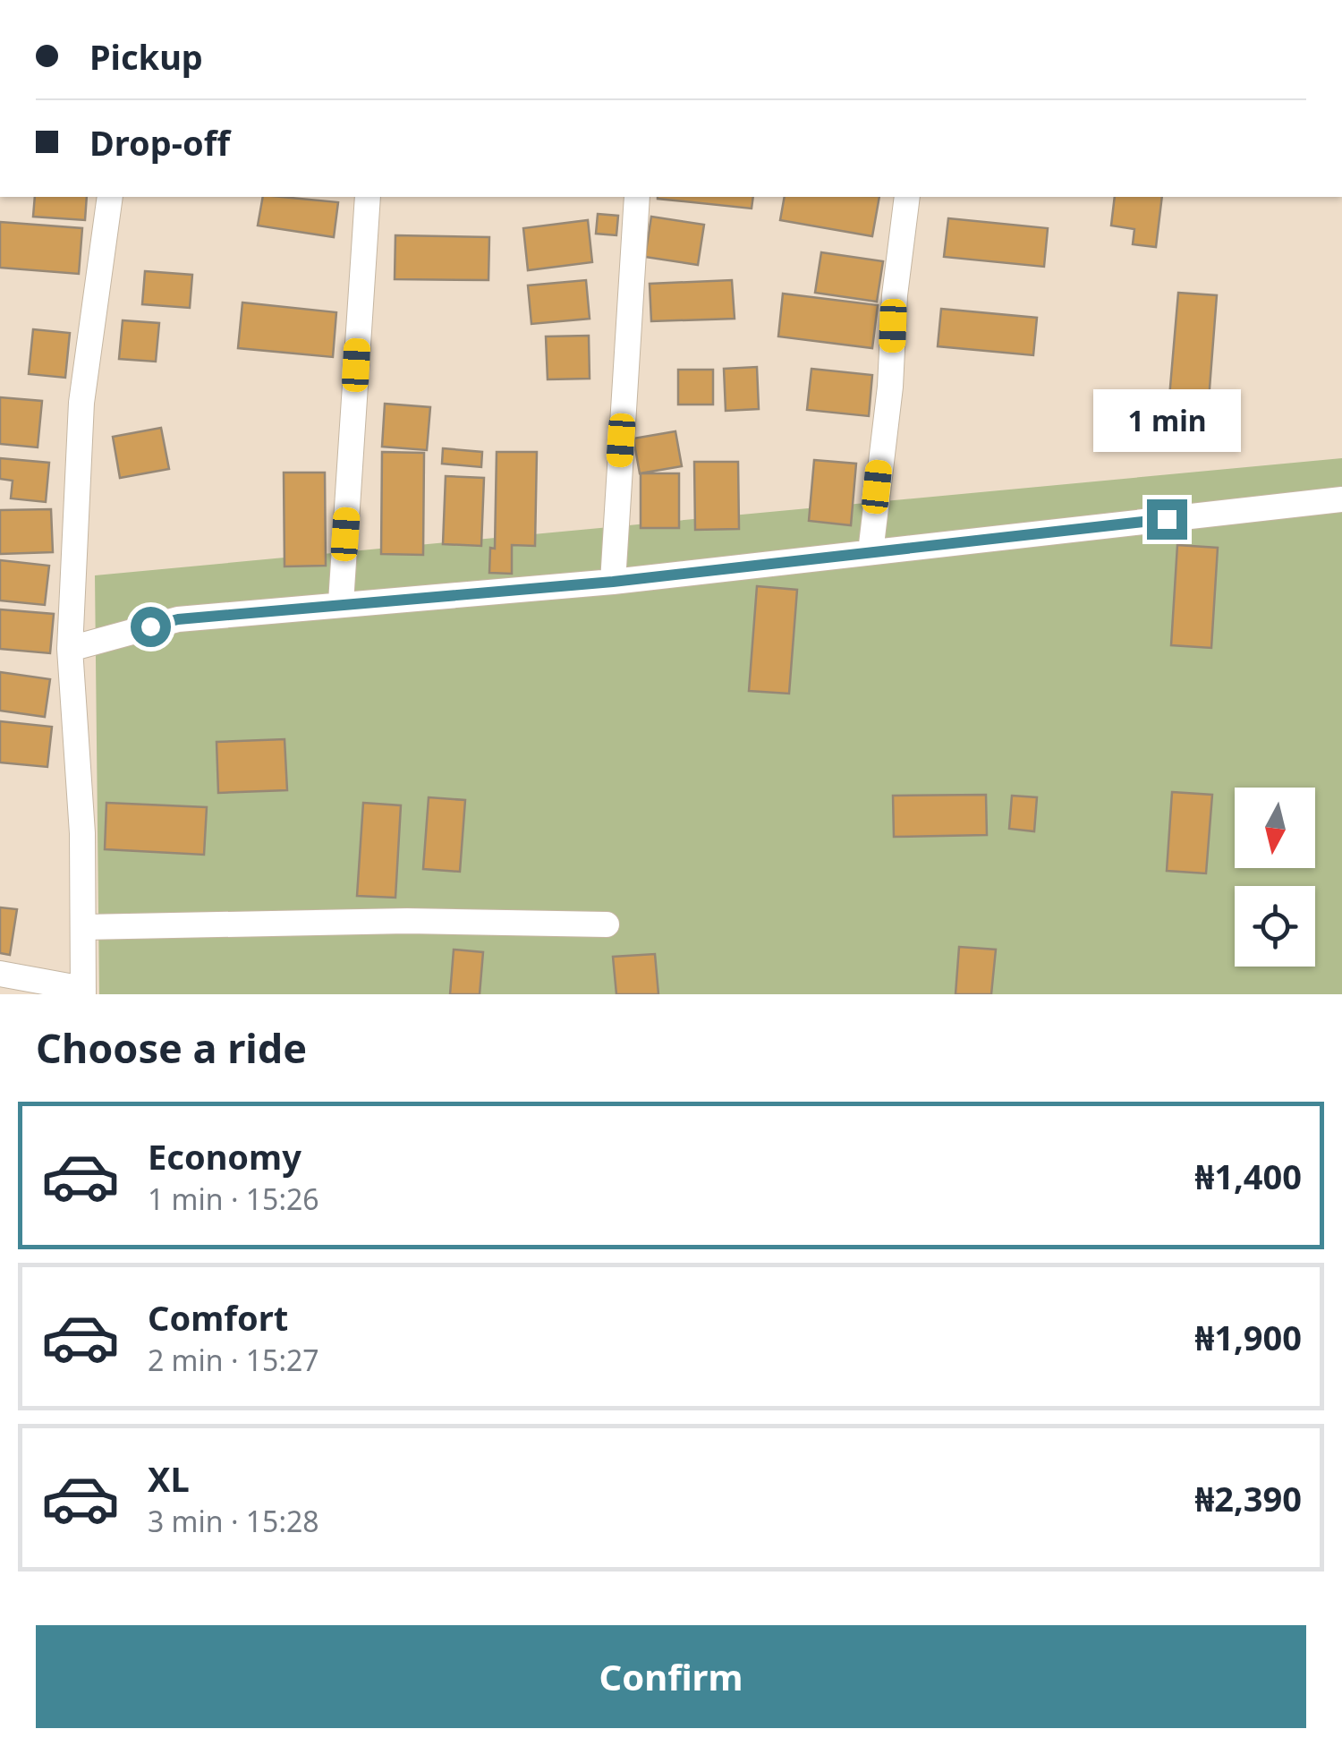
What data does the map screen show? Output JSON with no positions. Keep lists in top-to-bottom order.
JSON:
{
  "north": "bottom",
  "page": {
    "banner": ["Pickup", "Drop-off"],
    "bubble": "1 min",
    "heading": "Choose a ride",
    "list": [
      {
        "name": "Economy",
        "note": "1 min · 15:26",
        "value": "₦1,400"
      },
      {
        "name": "Comfort",
        "note": "2 min · 15:27",
        "value": "₦1,900"
      },
      {
        "name": "XL",
        "note": "3 min · 15:28",
        "value": "₦2,390"
      }
    ],
    "buttons": "Confirm"
  }
}
